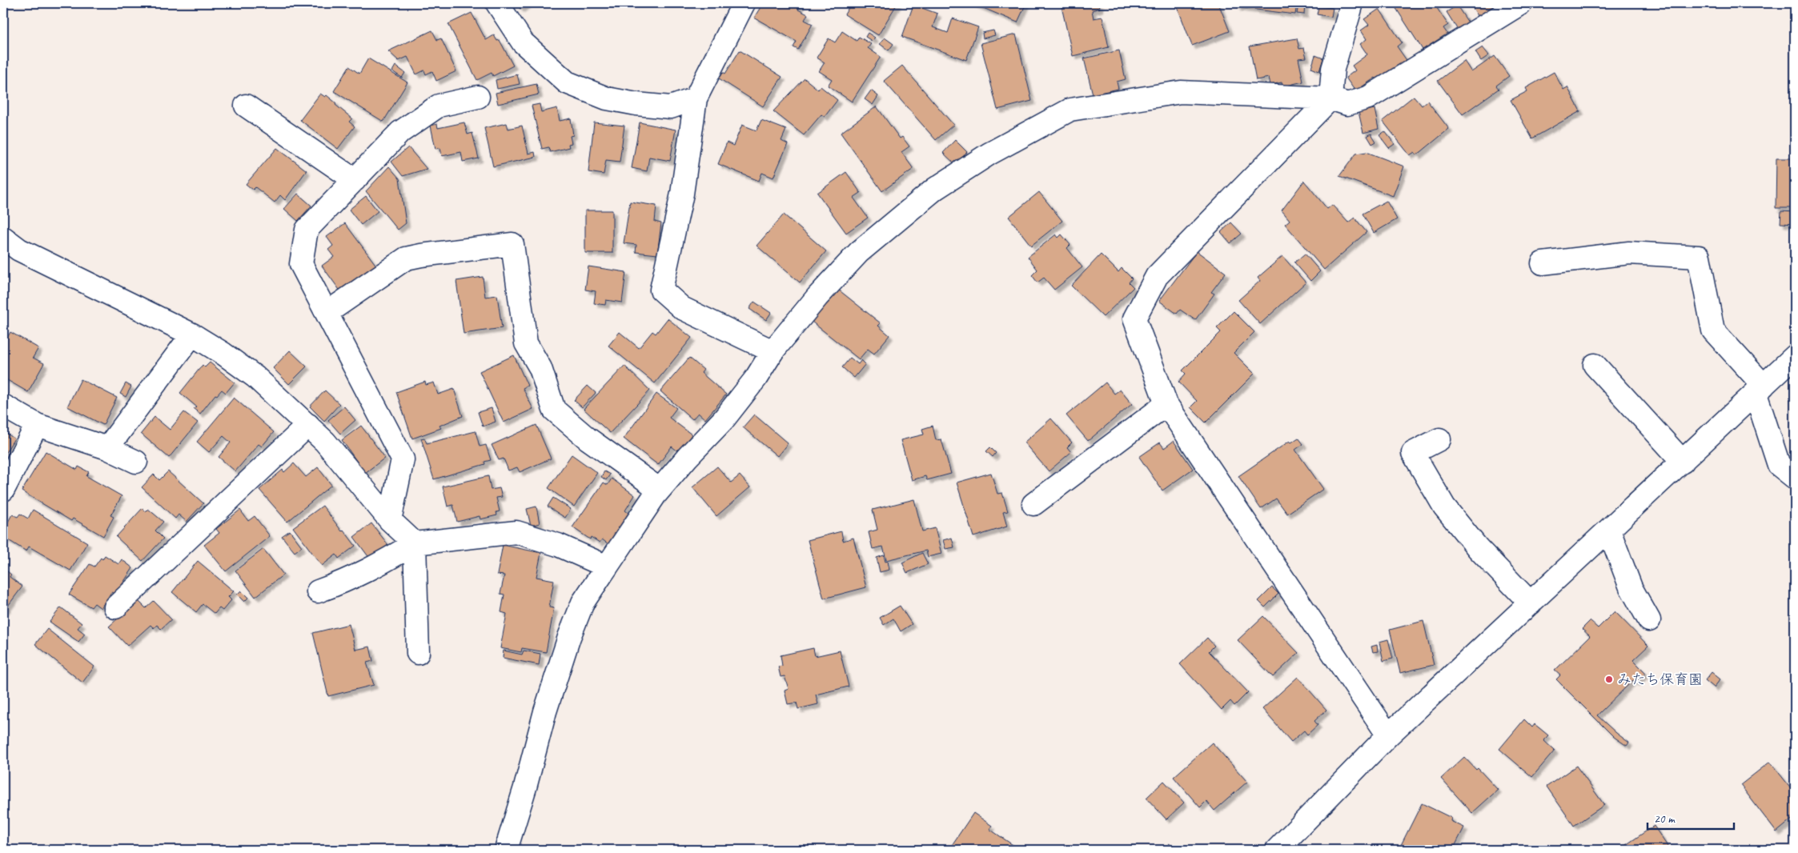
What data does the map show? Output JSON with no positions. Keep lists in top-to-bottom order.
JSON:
{
  "places": ["みたち保育園"],
  "scale_bar": "20 m"
}
